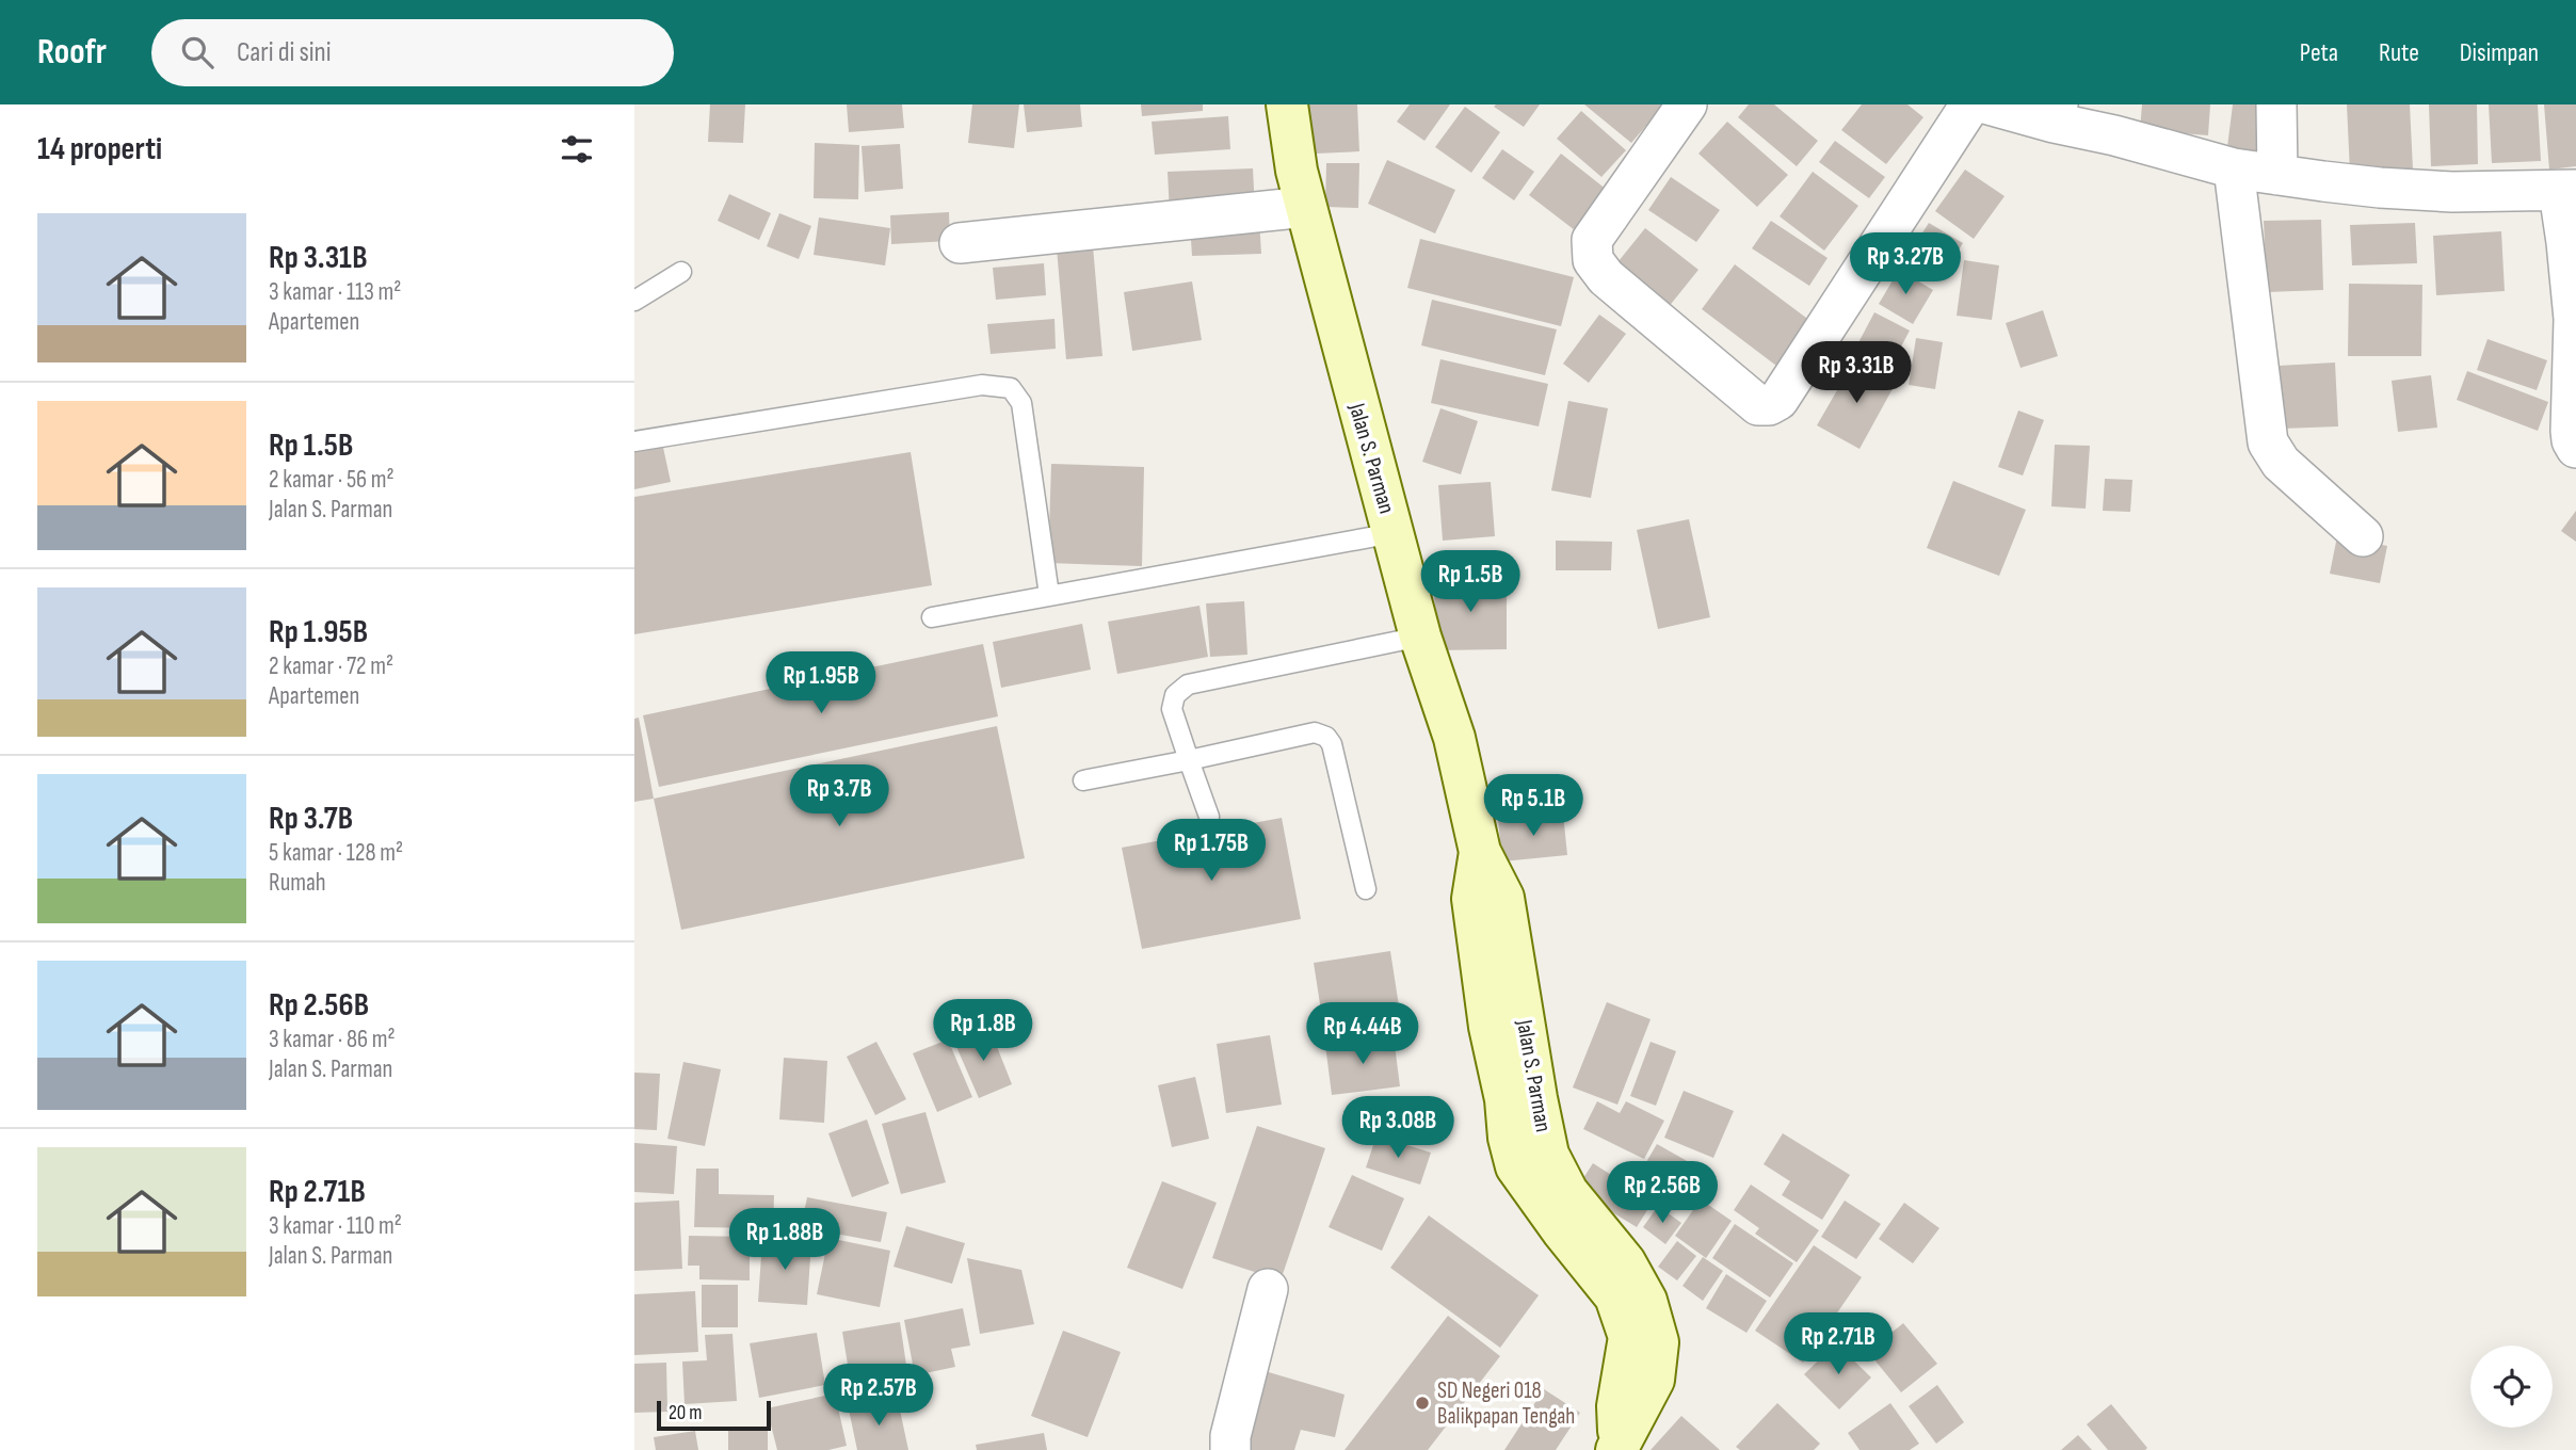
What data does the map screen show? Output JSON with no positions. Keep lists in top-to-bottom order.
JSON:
{
  "streets": {
    "main road": ["Jalan S. Parman"]
  },
  "places": ["SD Negeri 018 Balikpapan Tengah"],
  "scale_bar": "20 m",
  "page": {
    "header": "Roofr",
    "search": "Cari di sini",
    "nav": ["Peta", "Rute", "Disimpan"],
    "heading": "14 properti",
    "list": [
      {
        "name": "Rp 3.31B",
        "note": "3 kamar · 113 m² · Apartemen"
      },
      {
        "name": "Rp 1.5B",
        "note": "2 kamar · 56 m² · Jalan S. Parman"
      },
      {
        "name": "Rp 1.95B",
        "note": "2 kamar · 72 m² · Apartemen"
      },
      {
        "name": "Rp 3.7B",
        "note": "5 kamar · 128 m² · Rumah"
      },
      {
        "name": "Rp 2.56B",
        "note": "3 kamar · 86 m² · Jalan S. Parman"
      },
      {
        "name": "Rp 2.71B",
        "note": "3 kamar · 110 m² · Jalan S. Parman"
      }
    ],
    "price": [
      "Rp 3.27B",
      "Rp 3.31B",
      "Rp 1.5B",
      "Rp 1.95B",
      "Rp 3.7B",
      "Rp 5.1B",
      "Rp 1.75B",
      "Rp 1.8B",
      "Rp 4.44B",
      "Rp 3.08B",
      "Rp 2.56B",
      "Rp 1.88B",
      "Rp 2.71B",
      "Rp 2.57B"
    ],
    "scale": "20 m"
  }
}
